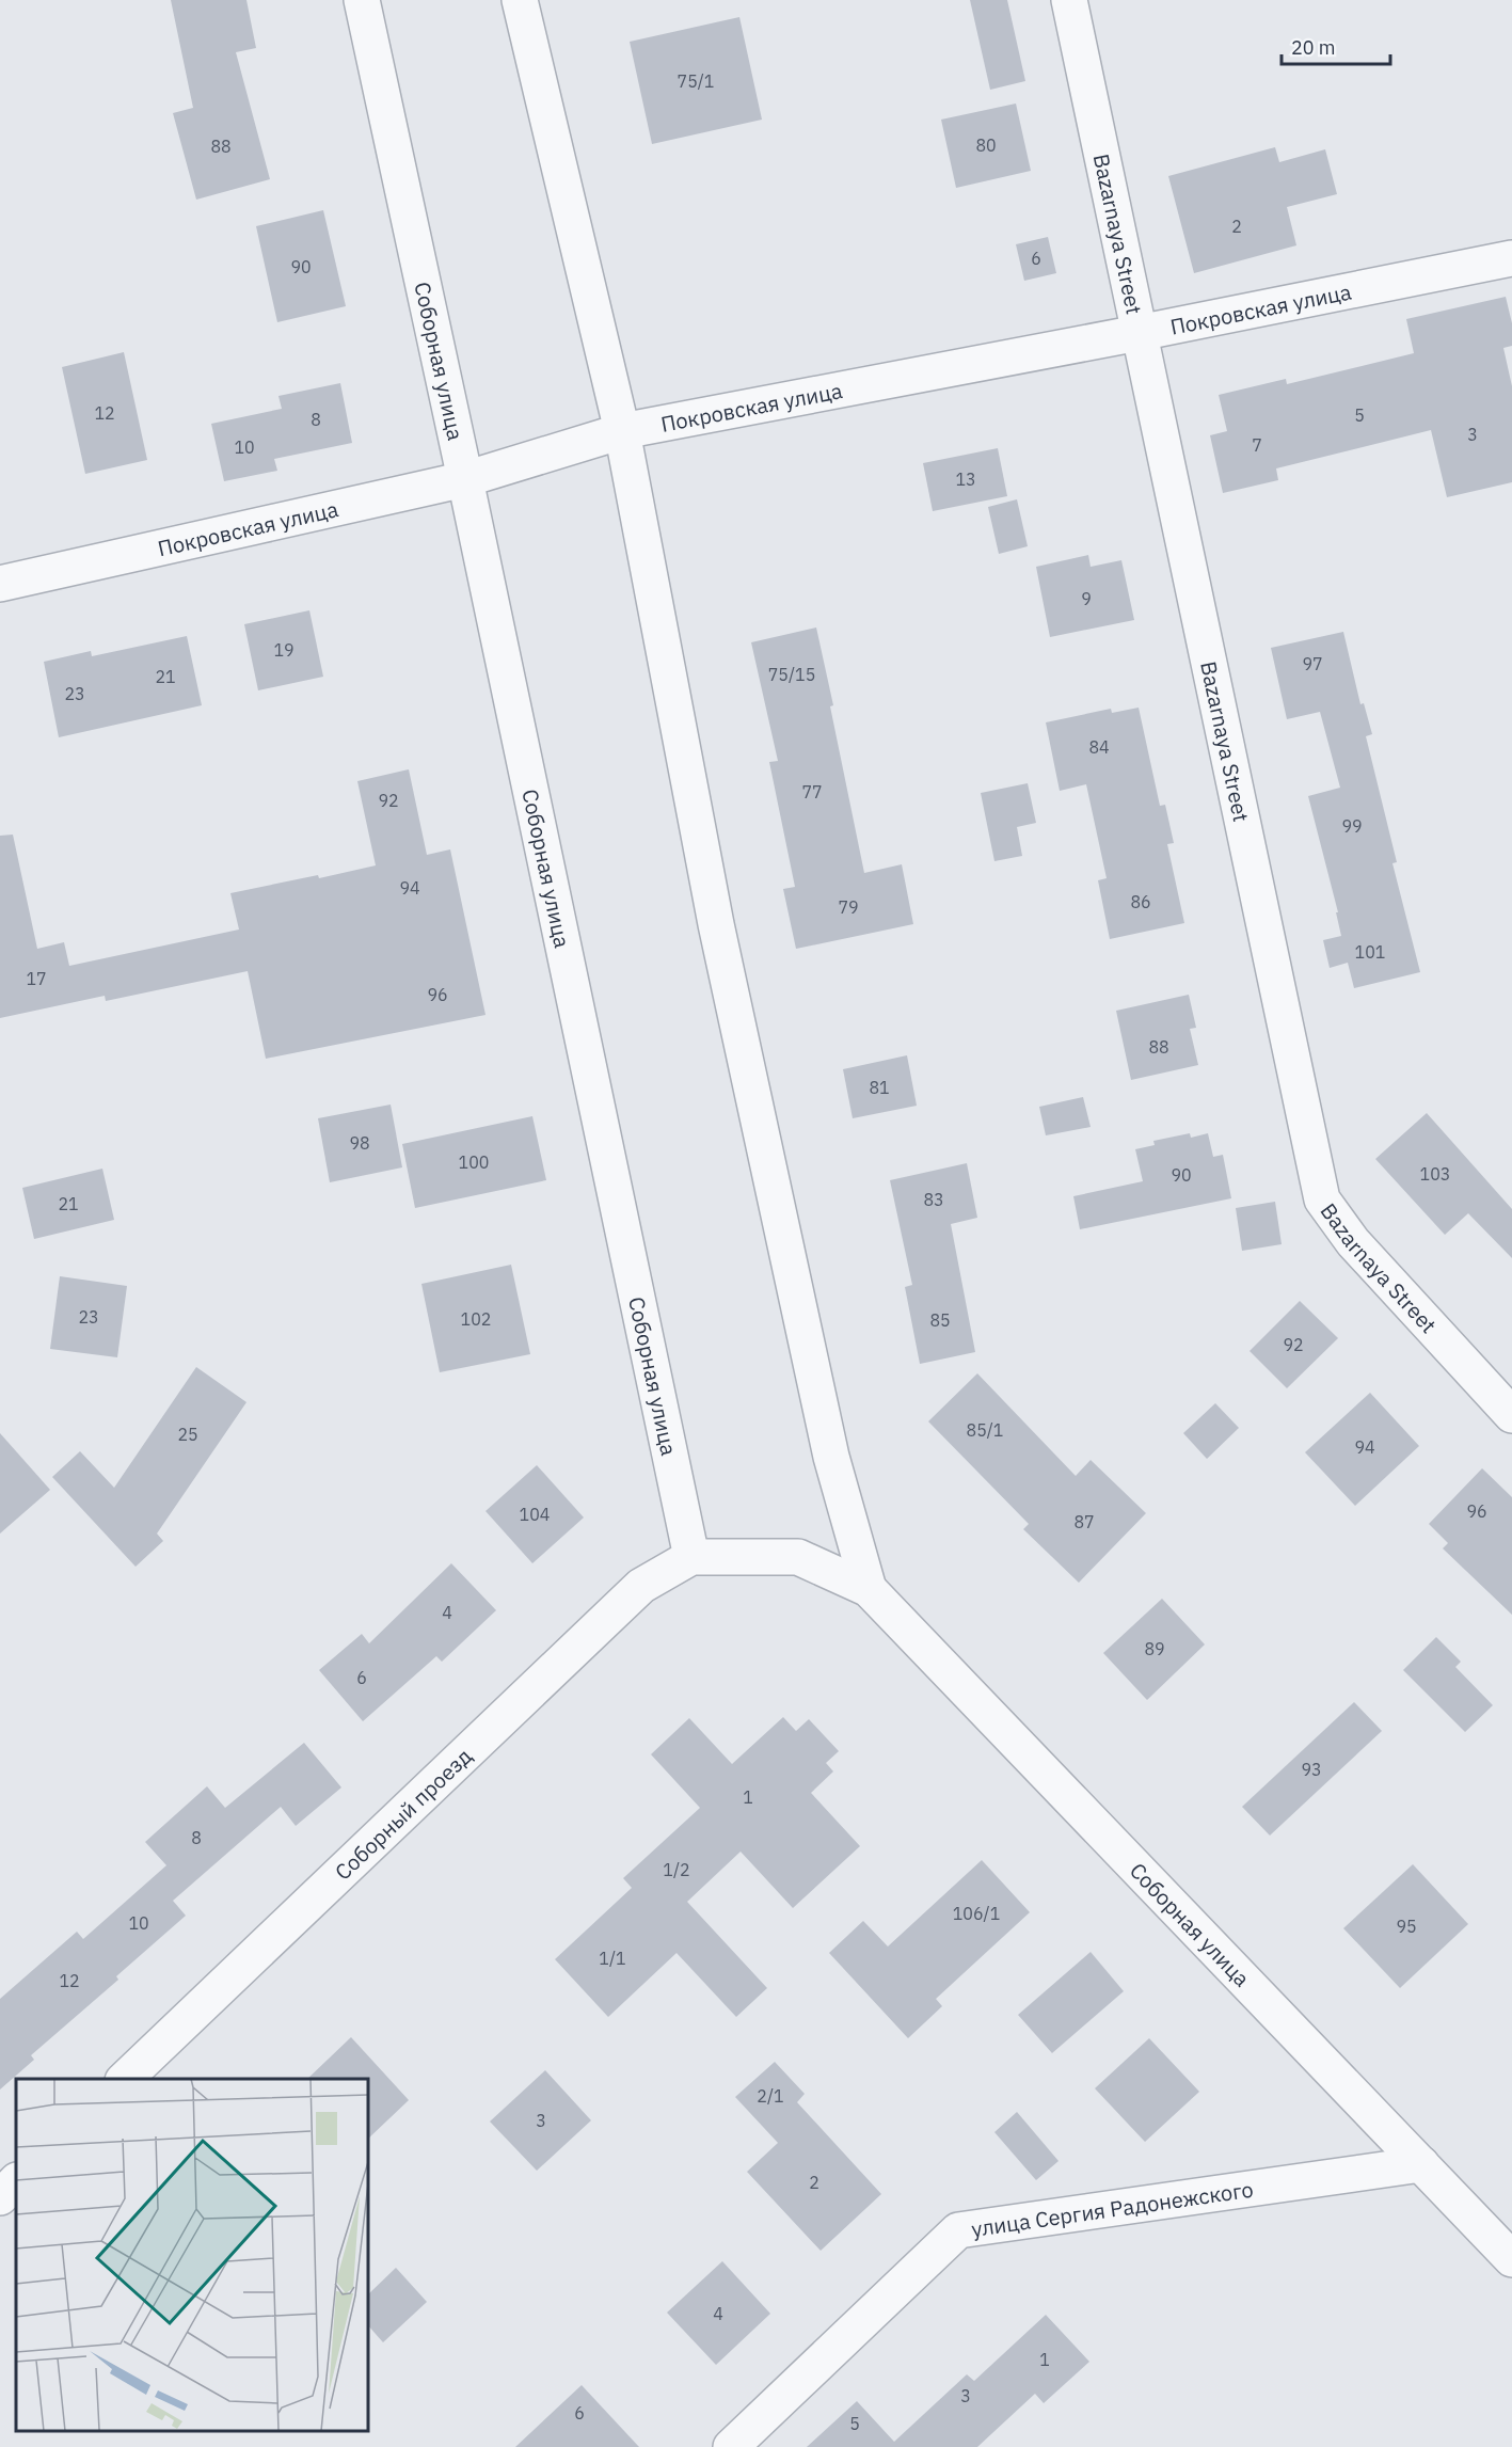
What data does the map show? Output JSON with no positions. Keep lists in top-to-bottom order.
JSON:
{
  "streets": {
    "street": [
      "Bazarnaya Street",
      "Покровская улица",
      "Соборная улица",
      "Соборный проезд",
      "улица Сергия Радонежского"
    ]
  },
  "crossings": [
    ["Bazarnaya Street", "Покровская улица"],
    ["Покровская улица", "Соборная улица"],
    ["Соборная улица", "Соборный проезд"],
    ["Соборная улица", "улица Сергия Радонежского"]
  ],
  "house_numbers": [
    "75/1",
    "80",
    "88",
    "2",
    "6",
    "90",
    "12",
    "5",
    "8",
    "3",
    "7",
    "10",
    "13",
    "9",
    "19",
    "97",
    "75/15",
    "21",
    "23",
    "84",
    "77",
    "92",
    "99",
    "94",
    "86",
    "79",
    "101",
    "17",
    "96",
    "88",
    "81",
    "98",
    "100",
    "103",
    "90",
    "83",
    "21",
    "23",
    "102",
    "85",
    "92",
    "85/1",
    "25",
    "94",
    "96",
    "104",
    "87",
    "4",
    "89",
    "6",
    "93",
    "1",
    "8",
    "1/2",
    "106/1",
    "10",
    "95",
    "1/1",
    "12",
    "2/1",
    "3",
    "2",
    "4",
    "1",
    "3",
    "6",
    "5"
  ],
  "scale_bar": "20 m"
}
